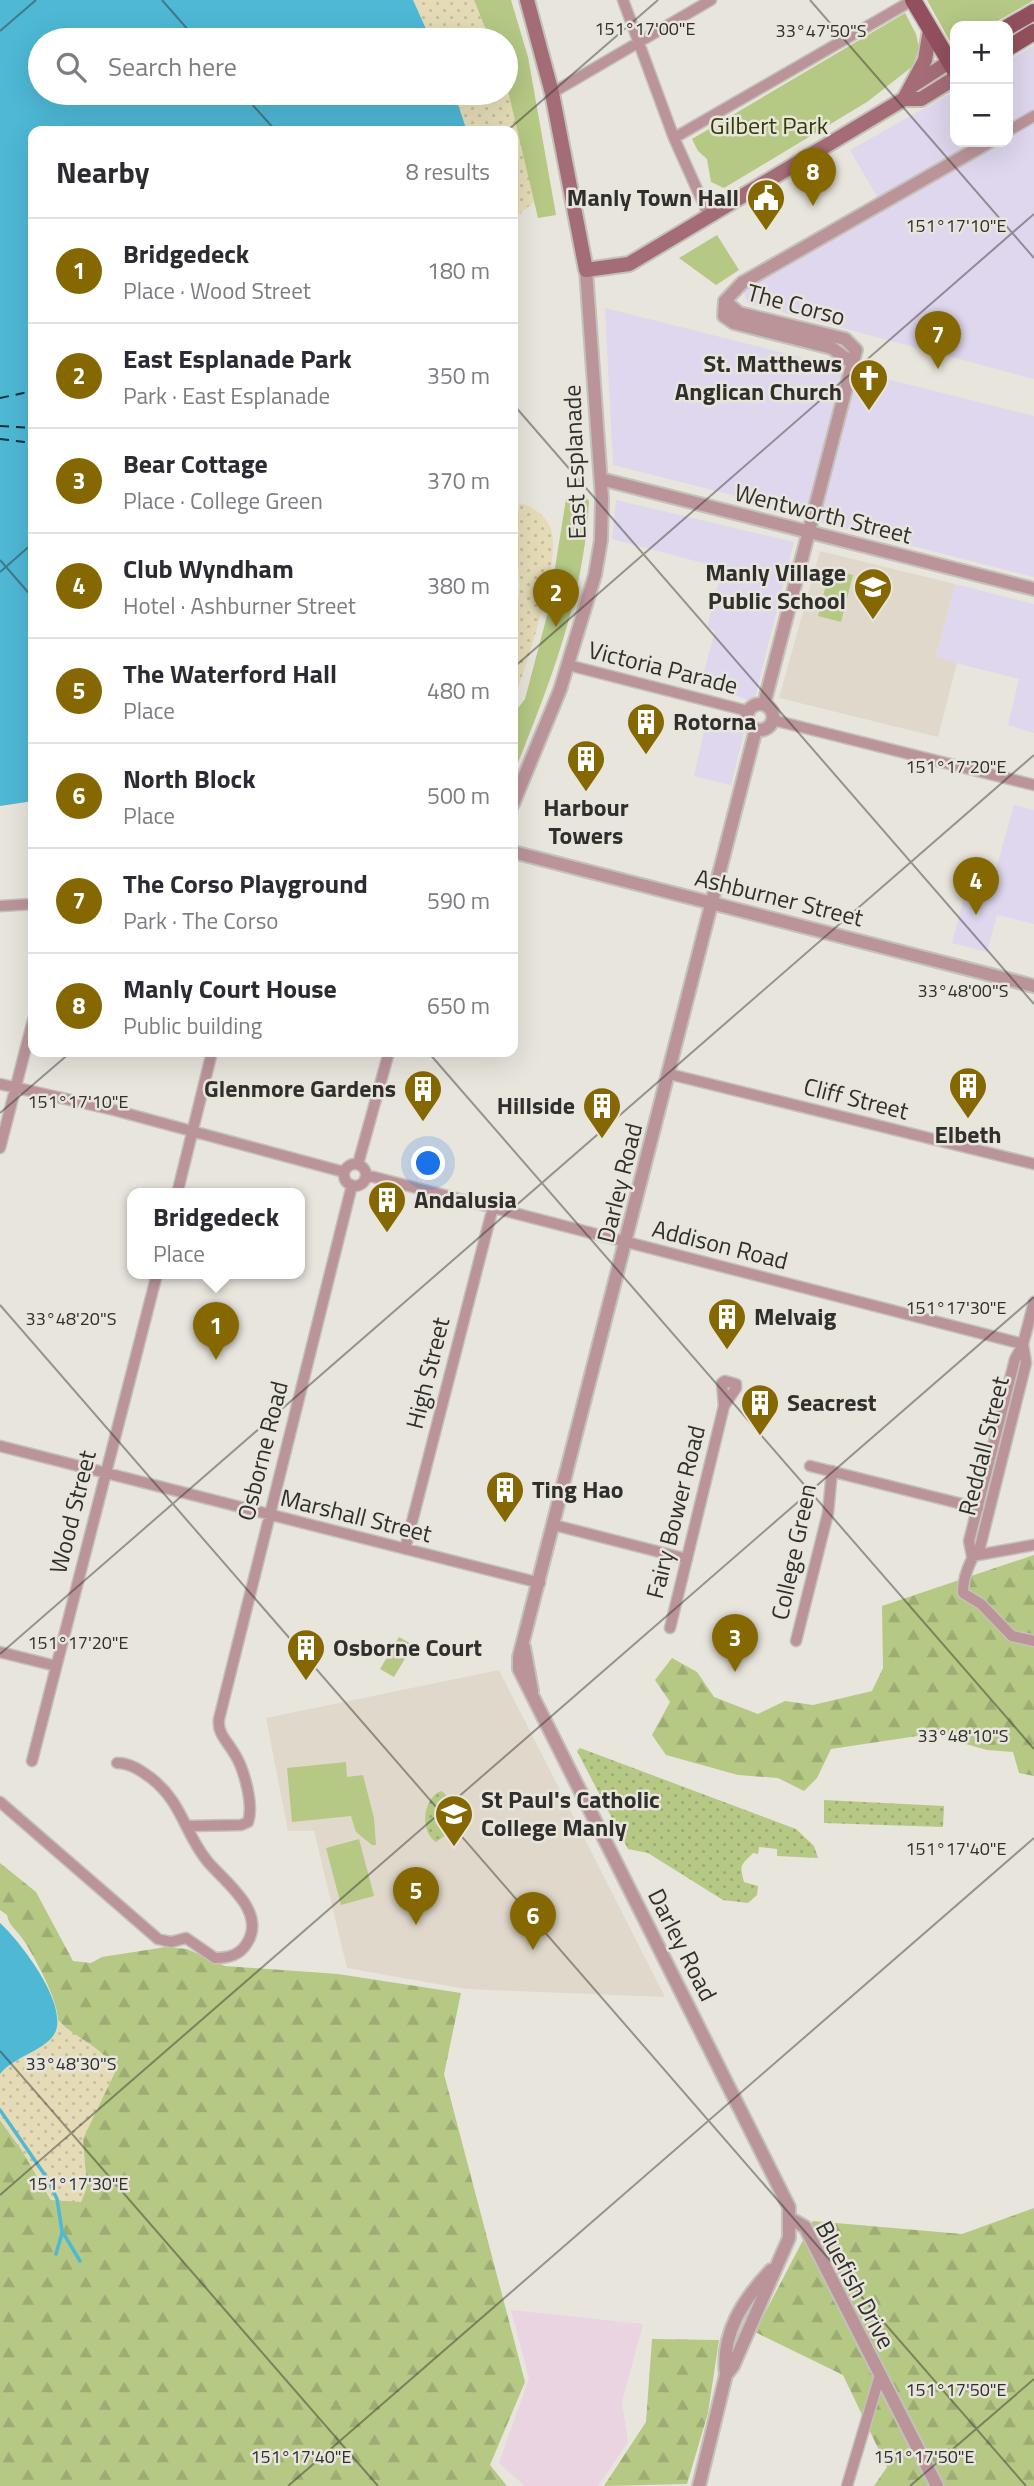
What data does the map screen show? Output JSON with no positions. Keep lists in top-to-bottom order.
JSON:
{
  "streets": {
    "street": [
      "The Corso",
      "East Esplanade",
      "Wentworth Street",
      "Victoria Parade",
      "Ashburner Street",
      "Cliff Street",
      "Darley Road",
      "Addison Road",
      "High Street",
      "Reddall Street",
      "Osborne Road",
      "Wood Street",
      "Fairy Bower Road",
      "Marshall Street",
      "College Green",
      "Bluefish Drive"
    ]
  },
  "crossings": [
    ["The Corso", "Wentworth Street"],
    ["East Esplanade", "Wentworth Street"],
    ["East Esplanade", "Victoria Parade"],
    ["Victoria Parade", "Darley Road"],
    ["Ashburner Street", "Darley Road"],
    ["Cliff Street", "Darley Road"],
    ["Darley Road", "Addison Road"],
    ["Darley Road", "Marshall Street"],
    ["Darley Road", "Bluefish Drive"],
    ["Addison Road", "High Street"],
    ["Addison Road", "Reddall Street"],
    ["Addison Road", "Osborne Road"],
    ["High Street", "Marshall Street"],
    ["Osborne Road", "Marshall Street"],
    ["Wood Street", "Marshall Street"]
  ],
  "parks": ["Gilbert Park"],
  "places": {
    "public building": ["Manly Town Hall"],
    "church": ["St. Matthews Anglican Church"],
    "school or university": ["Manly Village Public School", "St Paul's Catholic College Manly"],
    "building": [
      "Rotorna",
      "Harbour Towers",
      "Elbeth",
      "Glenmore Gardens",
      "Hillside",
      "Andalusia",
      "Melvaig",
      "Seacrest",
      "Ting Hao",
      "Osborne Court"
    ]
  },
  "page": {
    "map_buttons": ["+", "−"],
    "search": "Search here",
    "heading": ["Nearby", "8 results"],
    "pins": [
      "8",
      "7",
      "2",
      "4",
      "1",
      "3",
      "5",
      "6"
    ],
    "list": [
      {
        "mark": "1",
        "name": "Bridgedeck",
        "note": "Place · Wood Street",
        "value": "180 m"
      },
      {
        "mark": "2",
        "name": "East Esplanade Park",
        "note": "Park · East Esplanade",
        "value": "350 m"
      },
      {
        "mark": "3",
        "name": "Bear Cottage",
        "note": "Place · College Green",
        "value": "370 m"
      },
      {
        "mark": "4",
        "name": "Club Wyndham",
        "note": "Hotel · Ashburner Street",
        "value": "380 m"
      },
      {
        "mark": "5",
        "name": "The Waterford Hall",
        "note": "Place",
        "value": "480 m"
      },
      {
        "mark": "6",
        "name": "North Block",
        "note": "Place",
        "value": "500 m"
      },
      {
        "mark": "7",
        "name": "The Corso Playground",
        "note": "Park · The Corso",
        "value": "590 m"
      },
      {
        "mark": "8",
        "name": "Manly Court House",
        "note": "Public building",
        "value": "650 m"
      }
    ],
    "popup": ["Bridgedeck", "Place"]
  },
  "coordinates": [
    "151°17'00\"E",
    "33°47'50\"S",
    "151°17'10\"E",
    "151°17'20\"E",
    "33°48'00\"S",
    "151°17'30\"E",
    "33°48'20\"S",
    "33°48'10\"S",
    "151°17'40\"E",
    "33°48'30\"S",
    "151°17'50\"E"
  ]
}
